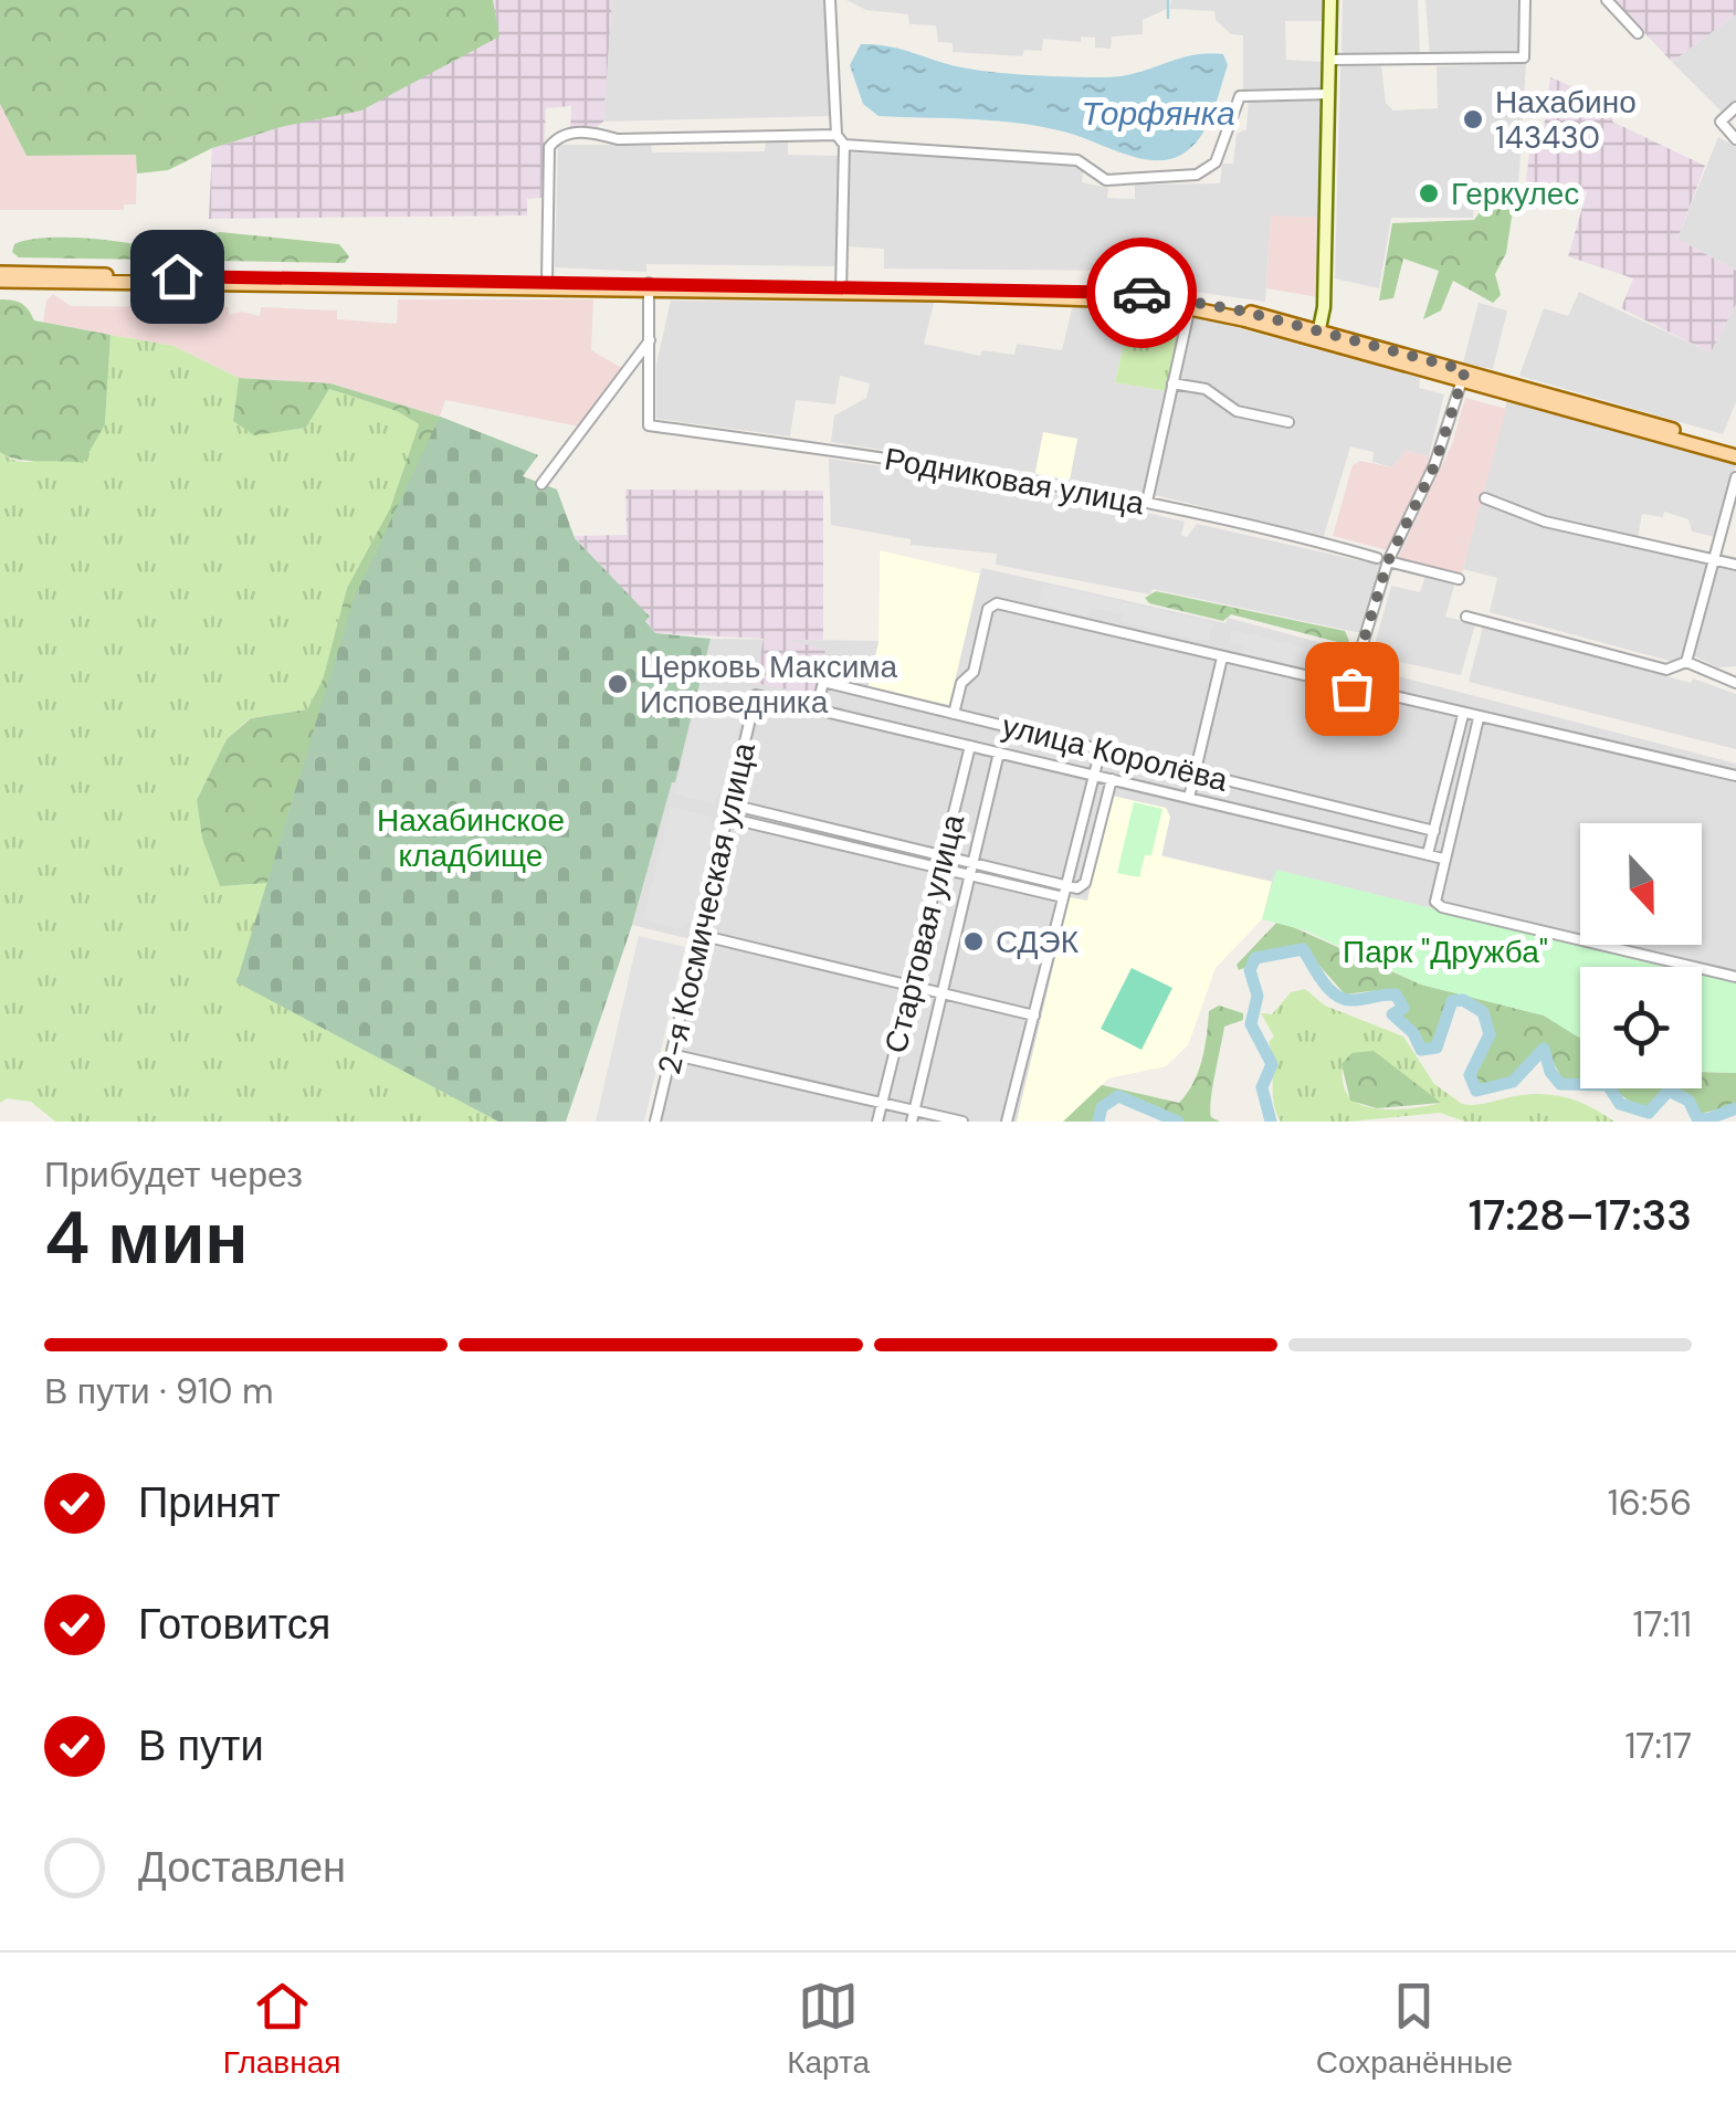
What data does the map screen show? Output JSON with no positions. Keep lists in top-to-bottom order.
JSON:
{
  "streets": {
    "street": [
      "Родниковая улица",
      "улица Королёва",
      "2-я Космическая улица",
      "Стартовая улица"
    ]
  },
  "crossings": [
    ["улица Королёва", "2-я Космическая улица"],
    ["улица Королёва", "Стартовая улица"]
  ],
  "water": ["Торфянка"],
  "parks": ["Нахабинское кладбище", "Парк \"Дружба\""],
  "places": [
    "Нахабино 143430",
    "Геркулес",
    "Церковь Максима Исповедника",
    "СДЭК"
  ],
  "north": "bottom",
  "page": {
    "heading": ["4 мин", "Прибудет через", "17:28–17:33"],
    "bar": "В пути · 910 m",
    "list": [
      ["Принят", "16:56"],
      ["Готовится", "17:11"],
      ["В пути", "17:17"],
      "Доставлен"
    ],
    "tabs": ["Главная", "Карта", "Сохранённые"]
  }
}
